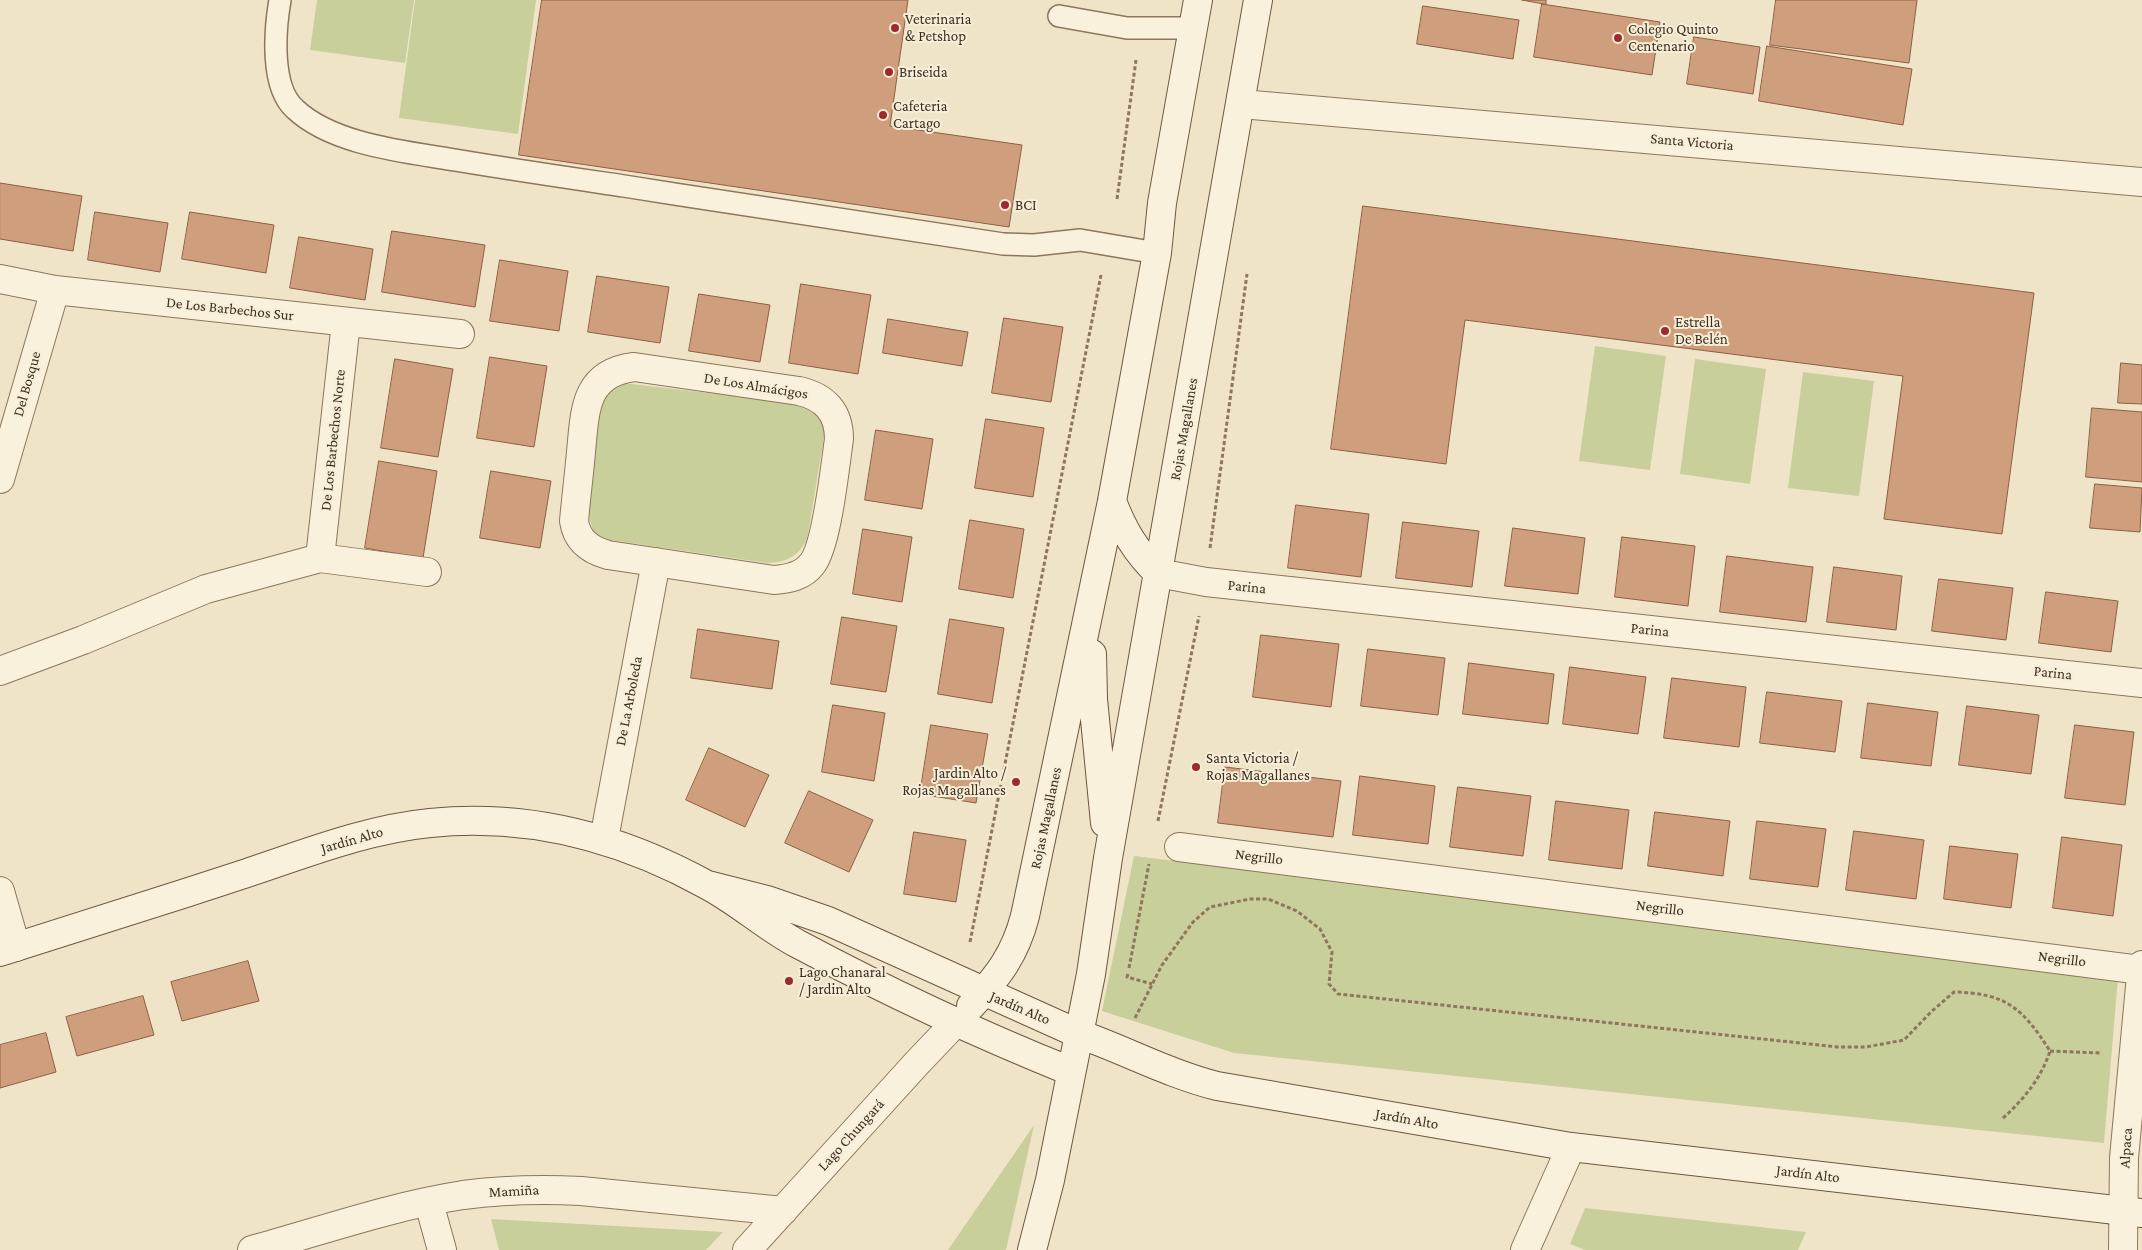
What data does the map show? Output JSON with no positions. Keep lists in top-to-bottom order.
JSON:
{
  "streets": {
    "street": [
      "Santa Victoria",
      "De Los Barbechos Sur",
      "Del Bosque",
      "De Los Almácigos",
      "Rojas Magallanes",
      "De Los Barbechos Norte",
      "Parina",
      "De La Arboleda",
      "Jardín Alto",
      "Negrillo",
      "Lago Chungará",
      "Alpaca",
      "Mamiña"
    ]
  },
  "crossings": [
    ["Santa Victoria", "Rojas Magallanes"],
    ["De Los Barbechos Sur", "Del Bosque"],
    ["De Los Barbechos Sur", "De Los Barbechos Norte"],
    ["De Los Almácigos", "De La Arboleda"],
    ["Rojas Magallanes", "Parina"],
    ["Rojas Magallanes", "Jardín Alto"],
    ["Rojas Magallanes", "Lago Chungará"],
    ["De La Arboleda", "Jardín Alto"],
    ["Jardín Alto", "Lago Chungará"],
    ["Jardín Alto", "Alpaca"],
    ["Negrillo", "Alpaca"],
    ["Lago Chungará", "Mamiña"]
  ],
  "places": [
    "Veterinaria & Petshop",
    "Colegio Quinto Centenario",
    "Briseida",
    "Cafeteria Cartago",
    "BCI",
    "Estrella De Belén",
    "Santa Victoria / Rojas Magallanes",
    "Jardin Alto / Rojas Magallanes",
    "Lago Chanaral / Jardin Alto"
  ]
}
